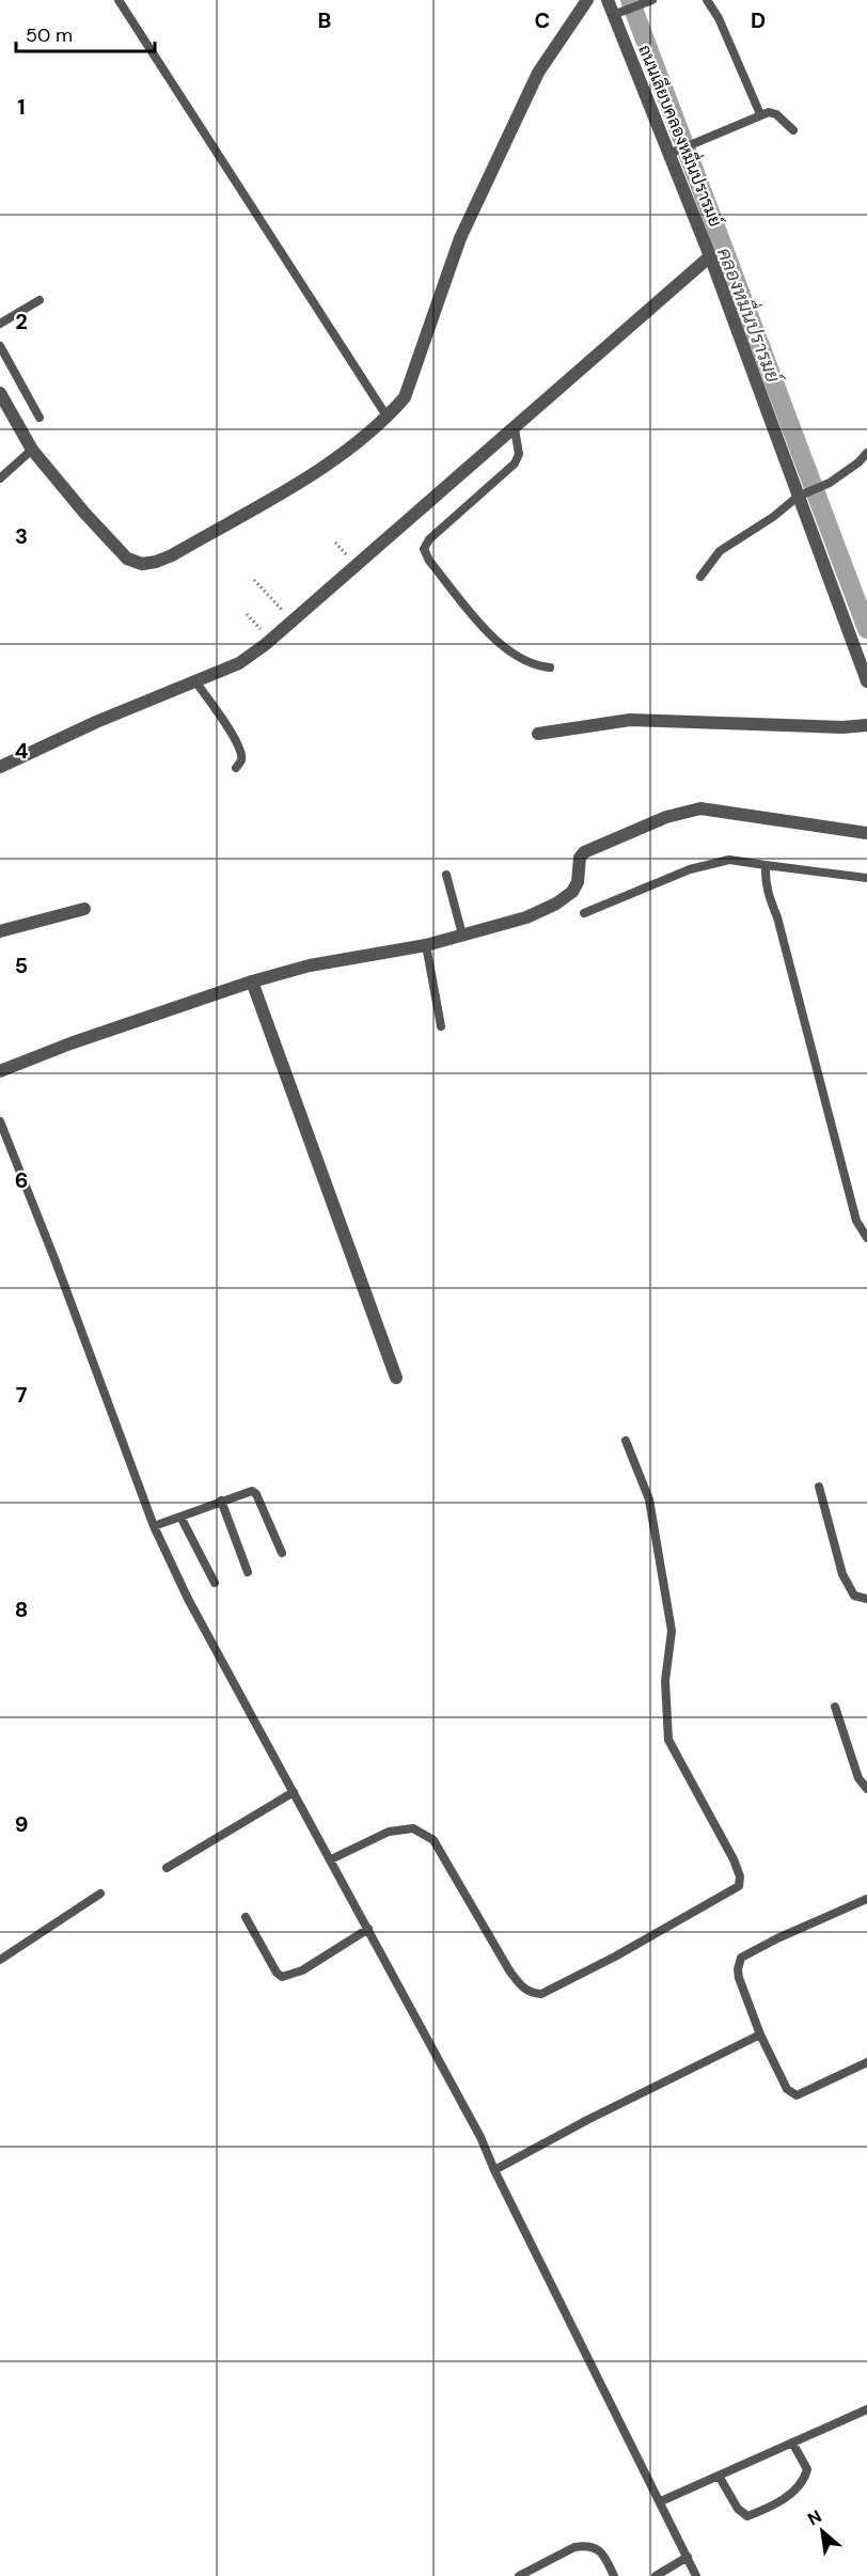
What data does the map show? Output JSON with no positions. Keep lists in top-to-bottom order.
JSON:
{
  "streets": {
    "street": ["ถนนเลียบคลองหมื่นปรารมย์"]
  },
  "water": ["คลองหมื่นปรารมย์"],
  "scale_bar": "50 m",
  "north": "top left",
  "grid": {
    "columns": ["B", "C", "D"],
    "rows": [
      "1",
      "2",
      "3",
      "4",
      "5",
      "6",
      "7",
      "8",
      "9"
    ]
  }
}
